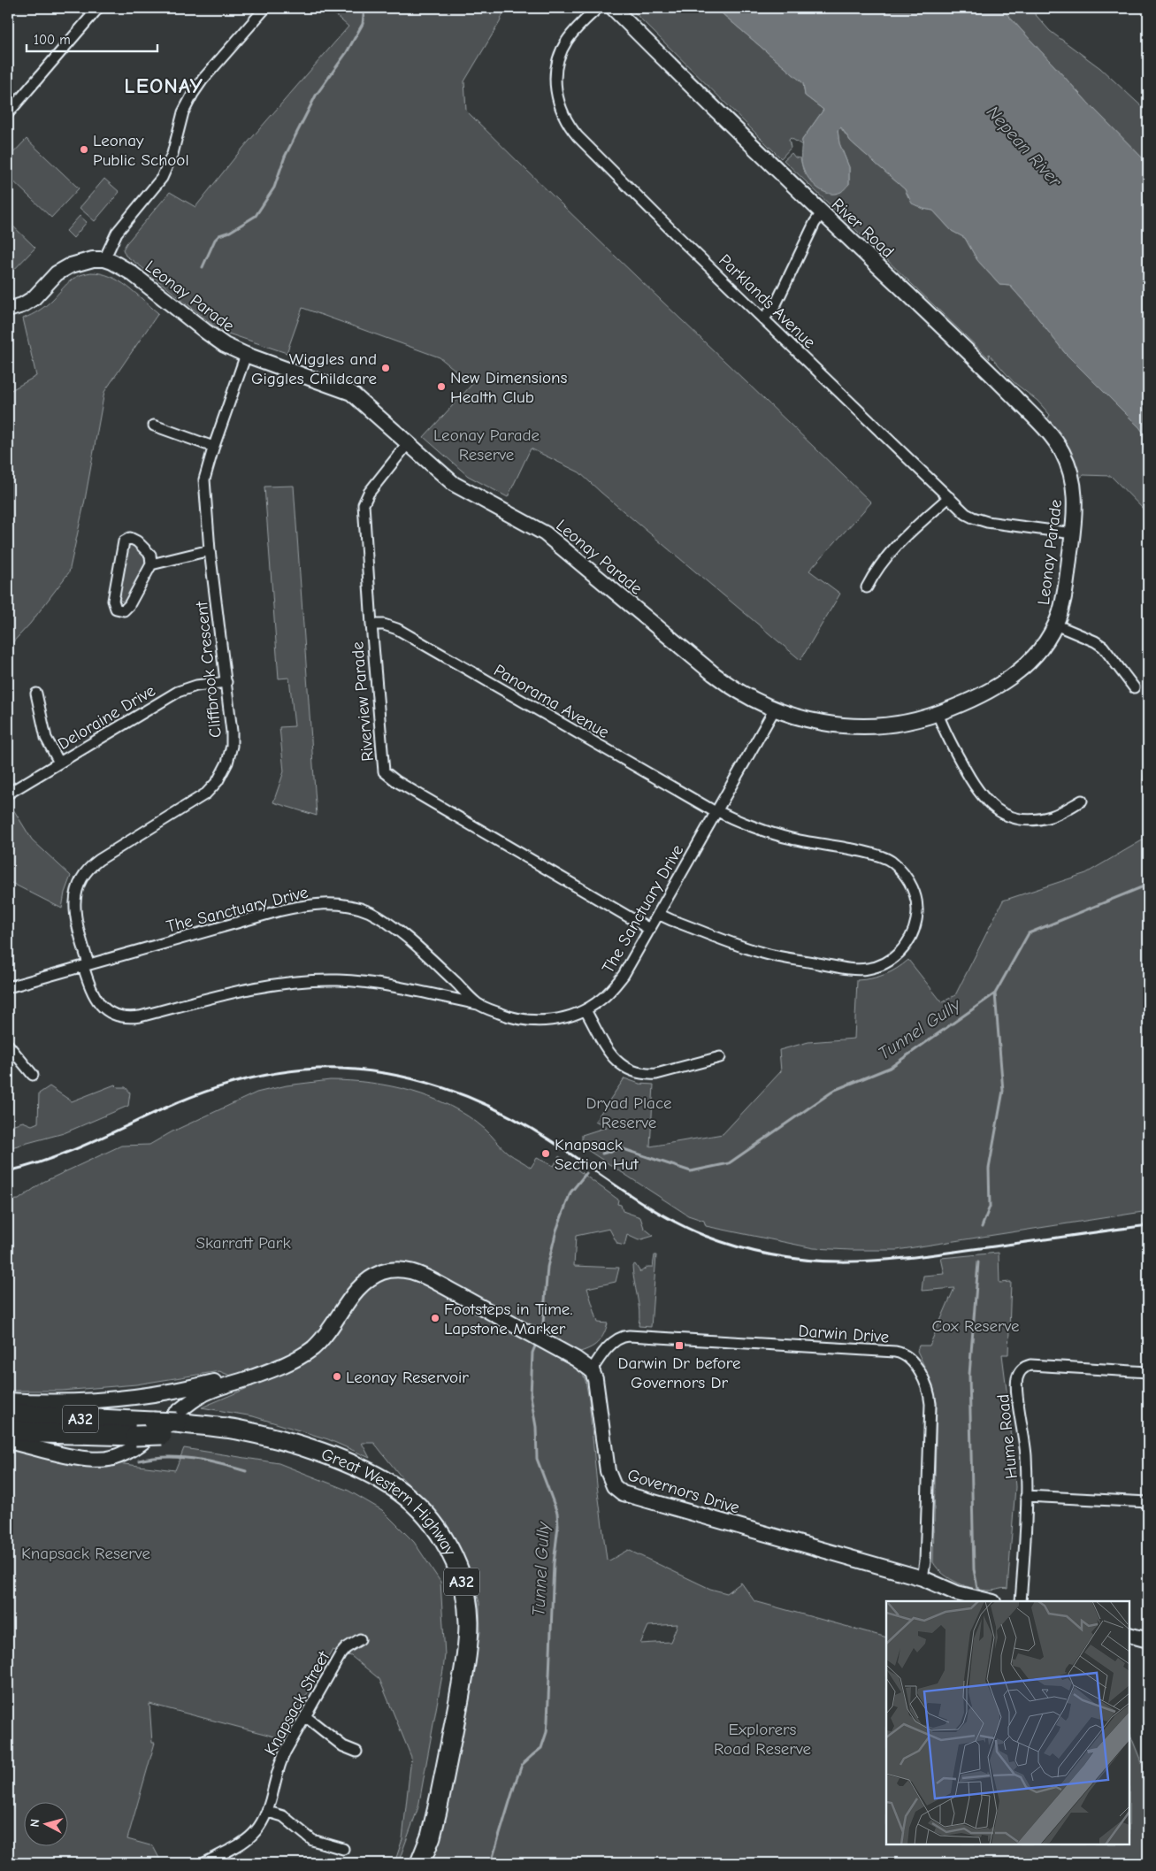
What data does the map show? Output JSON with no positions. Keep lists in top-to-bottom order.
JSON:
{
  "streets": {
    "highway": ["A32", "Great Western Highway"],
    "street": [
      "River Road",
      "Leonay Parade",
      "Parklands Avenue",
      "Cliffbrook Crescent",
      "Panorama Avenue",
      "Riverview Parade",
      "Deloraine Drive",
      "The Sanctuary Drive",
      "Darwin Drive",
      "Hume Road",
      "Governors Drive",
      "Knapsack Street"
    ]
  },
  "crossings": [
    ["River Road", "Leonay Parade"],
    ["Leonay Parade", "Parklands Avenue"],
    ["Leonay Parade", "Cliffbrook Crescent"],
    ["Leonay Parade", "Riverview Parade"],
    ["Leonay Parade", "The Sanctuary Drive"],
    ["Cliffbrook Crescent", "Deloraine Drive"],
    ["Cliffbrook Crescent", "The Sanctuary Drive"],
    ["Panorama Avenue", "Riverview Parade"],
    ["Panorama Avenue", "The Sanctuary Drive"],
    ["Riverview Parade", "The Sanctuary Drive"],
    ["Darwin Drive", "Governors Drive"]
  ],
  "districts": ["LEONAY"],
  "water": ["Nepean River", "Tunnel Gully"],
  "parks": [
    "Leonay Parade Reserve",
    "Dryad Place Reserve",
    "Skarratt Park",
    "Cox Reserve",
    "Knapsack Reserve",
    "Explorers Road Reserve"
  ],
  "places": {
    "other": [
      "Leonay Public School",
      "Wiggles and Giggles Childcare",
      "New Dimensions Health Club",
      "Knapsack Section Hut",
      "Footsteps in Time. Lapstone Marker",
      "Leonay Reservoir"
    ],
    "transit": ["Darwin Dr before Governors Dr"]
  },
  "scale_bar": "100 m",
  "north": "left"
}
